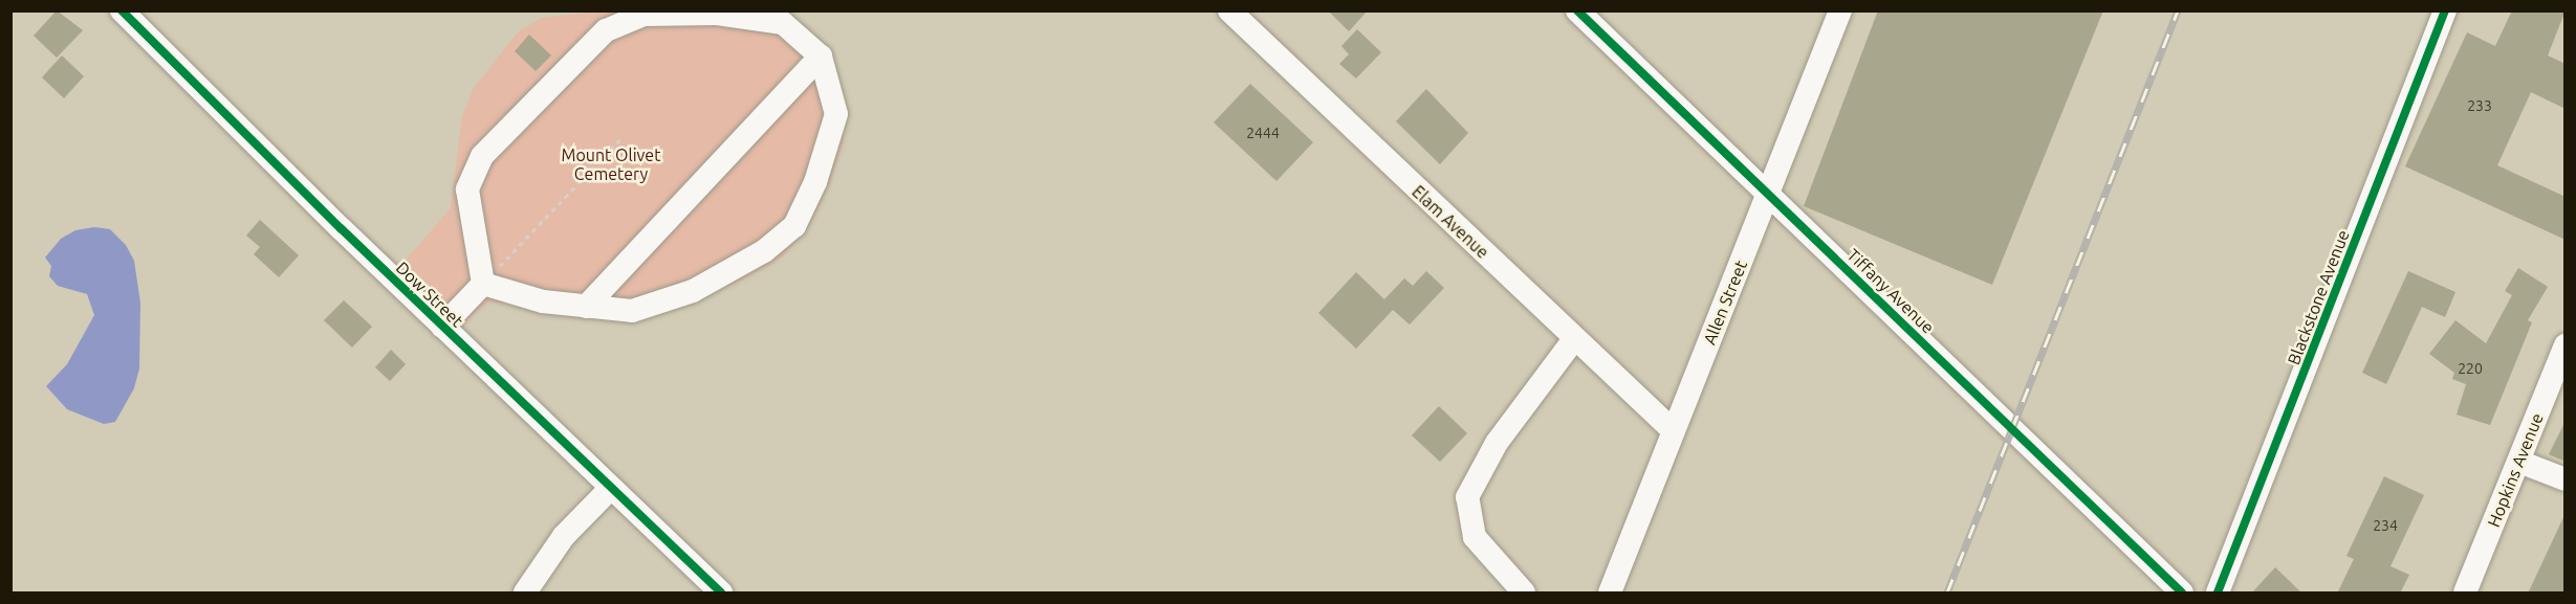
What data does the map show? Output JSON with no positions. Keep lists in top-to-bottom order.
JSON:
{
  "streets": {
    "street": [
      "Elam Avenue",
      "Tiffany Avenue",
      "Dow Street",
      "Blackstone Avenue",
      "Allen Street",
      "Hopkins Avenue"
    ]
  },
  "crossings": [
    ["Elam Avenue", "Allen Street"],
    ["Tiffany Avenue", "Allen Street"]
  ],
  "parks": ["Mount Olivet Cemetery"],
  "house_numbers": [
    "233",
    "2444",
    "220",
    "234"
  ]
}
